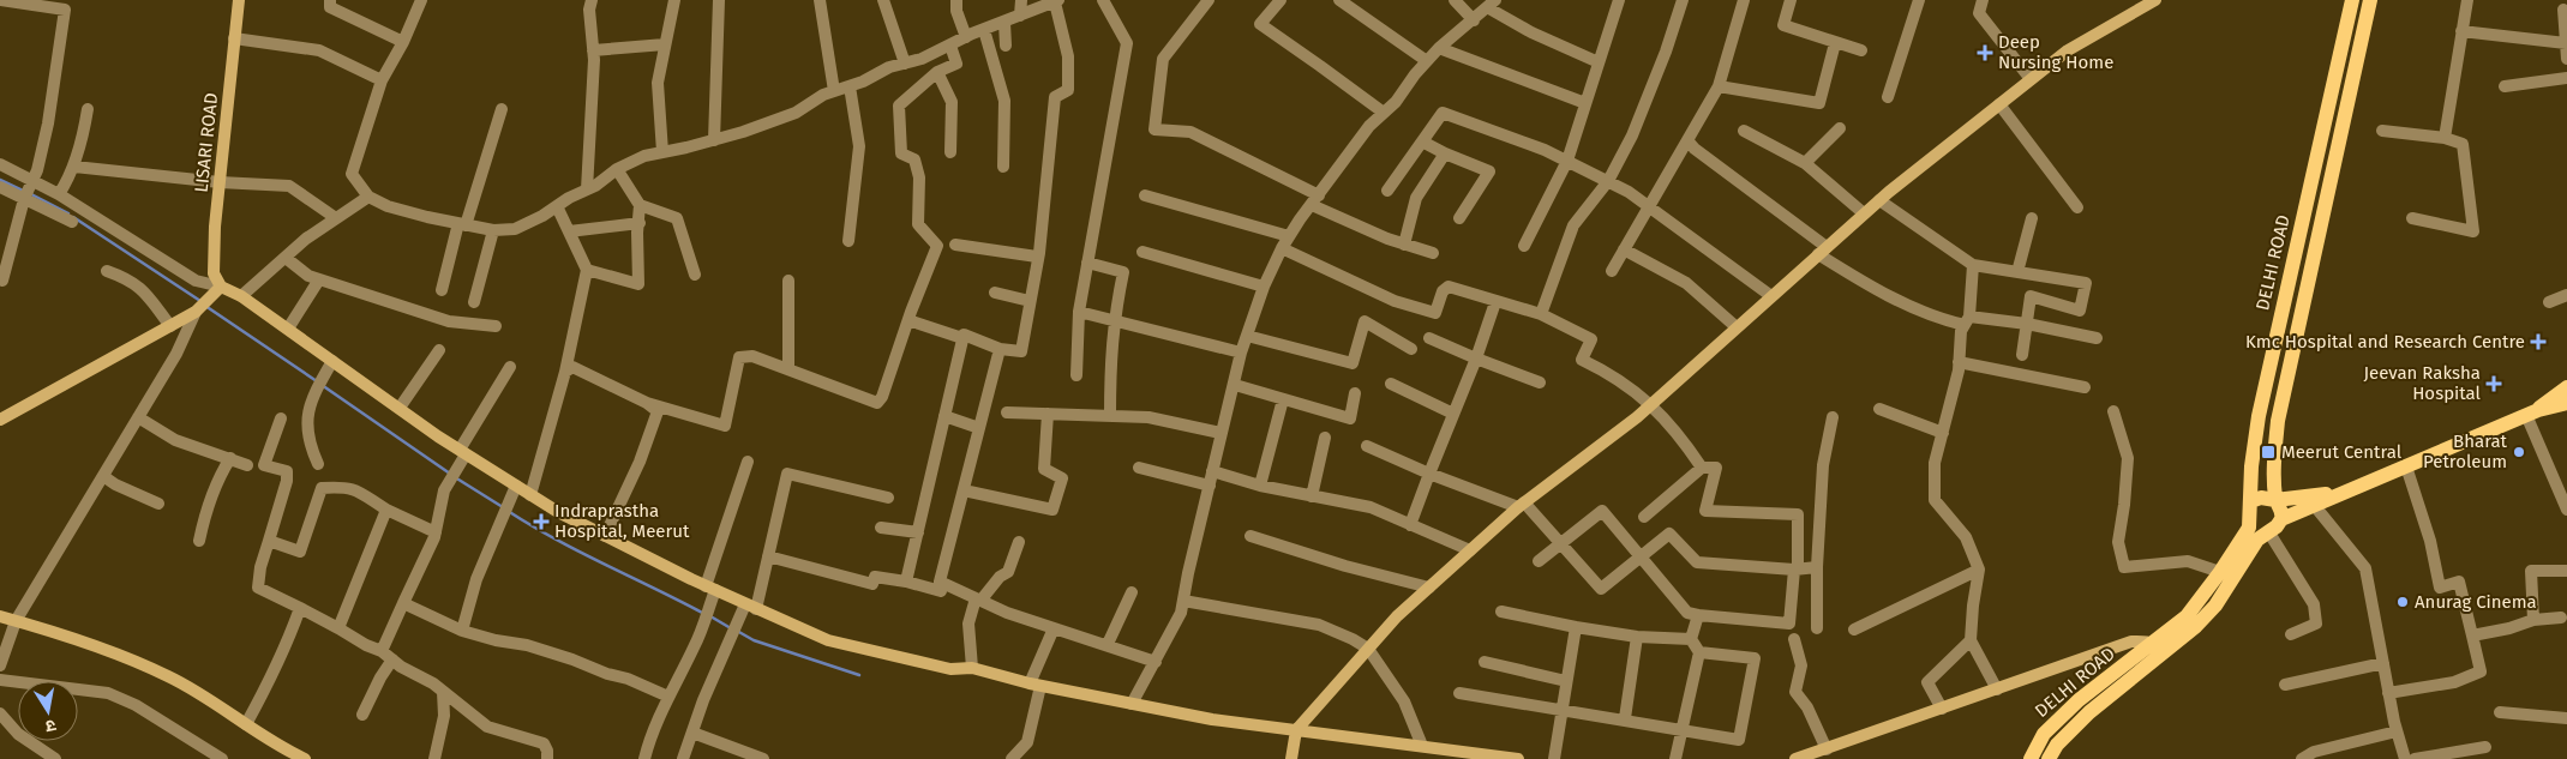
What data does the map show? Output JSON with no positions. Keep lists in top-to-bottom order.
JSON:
{
  "streets": {
    "main road": ["LISARI ROAD", "DELHI ROAD"]
  },
  "places": {
    "health": [
      "Deep Nursing Home",
      "Kmc Hospital and Research Centre",
      "Jeevan Raksha Hospital",
      "Indraprastha Hospital, Meerut"
    ],
    "transit": ["Meerut Central"],
    "other": ["Bharat Petroleum", "Anurag Cinema"]
  },
  "north": "bottom"
}
